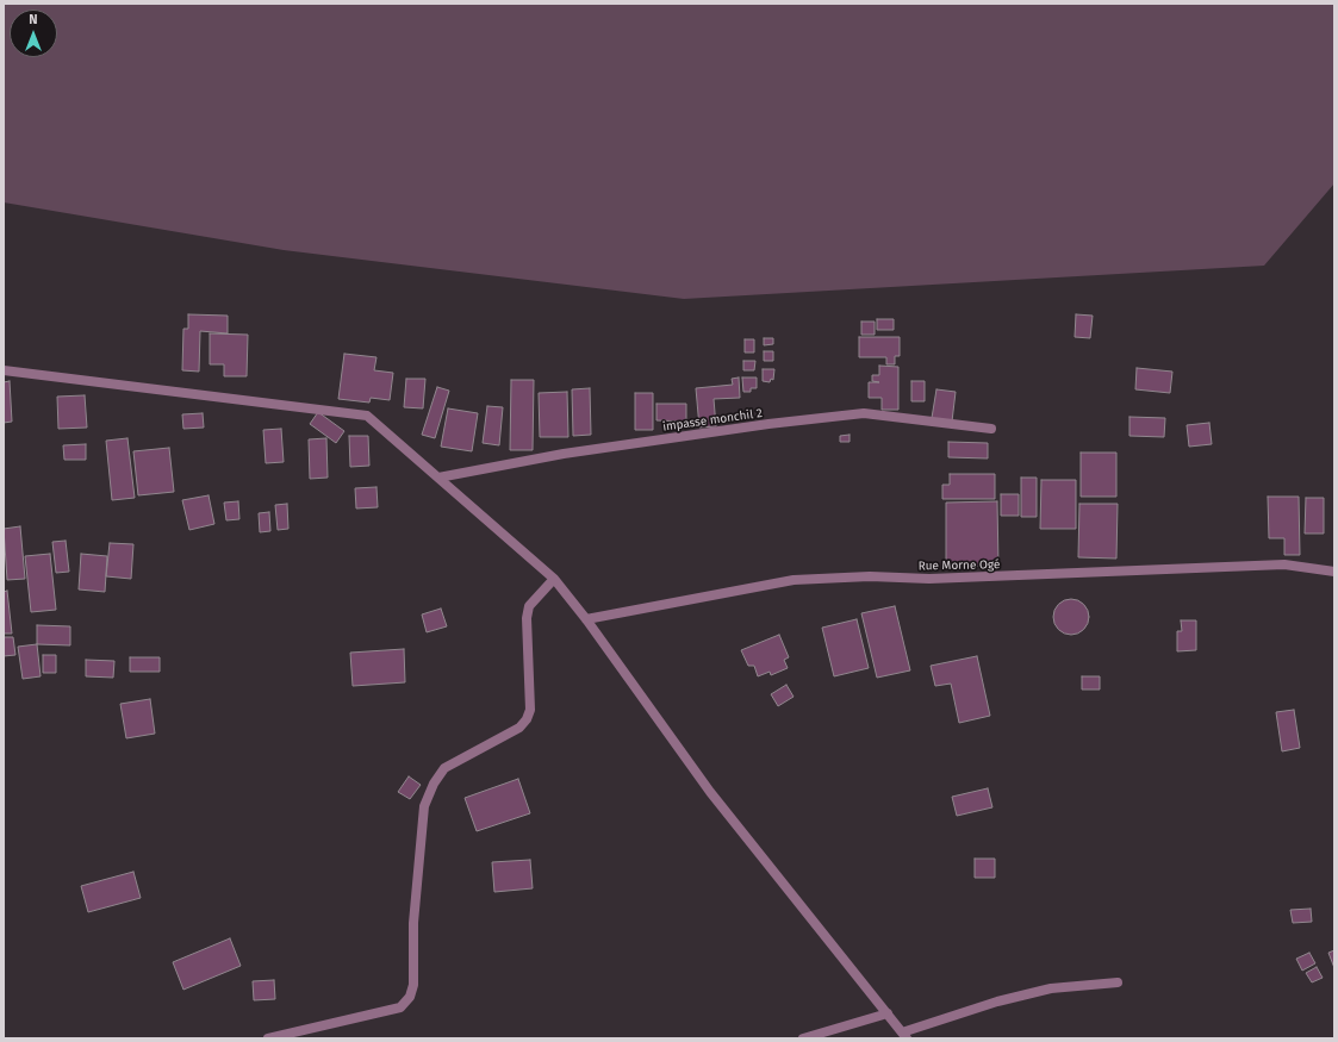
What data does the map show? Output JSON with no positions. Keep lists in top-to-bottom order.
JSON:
{
  "streets": {
    "street": ["impasse monchil 2", "Rue Morne Ogé"]
  },
  "north": "top"
}
